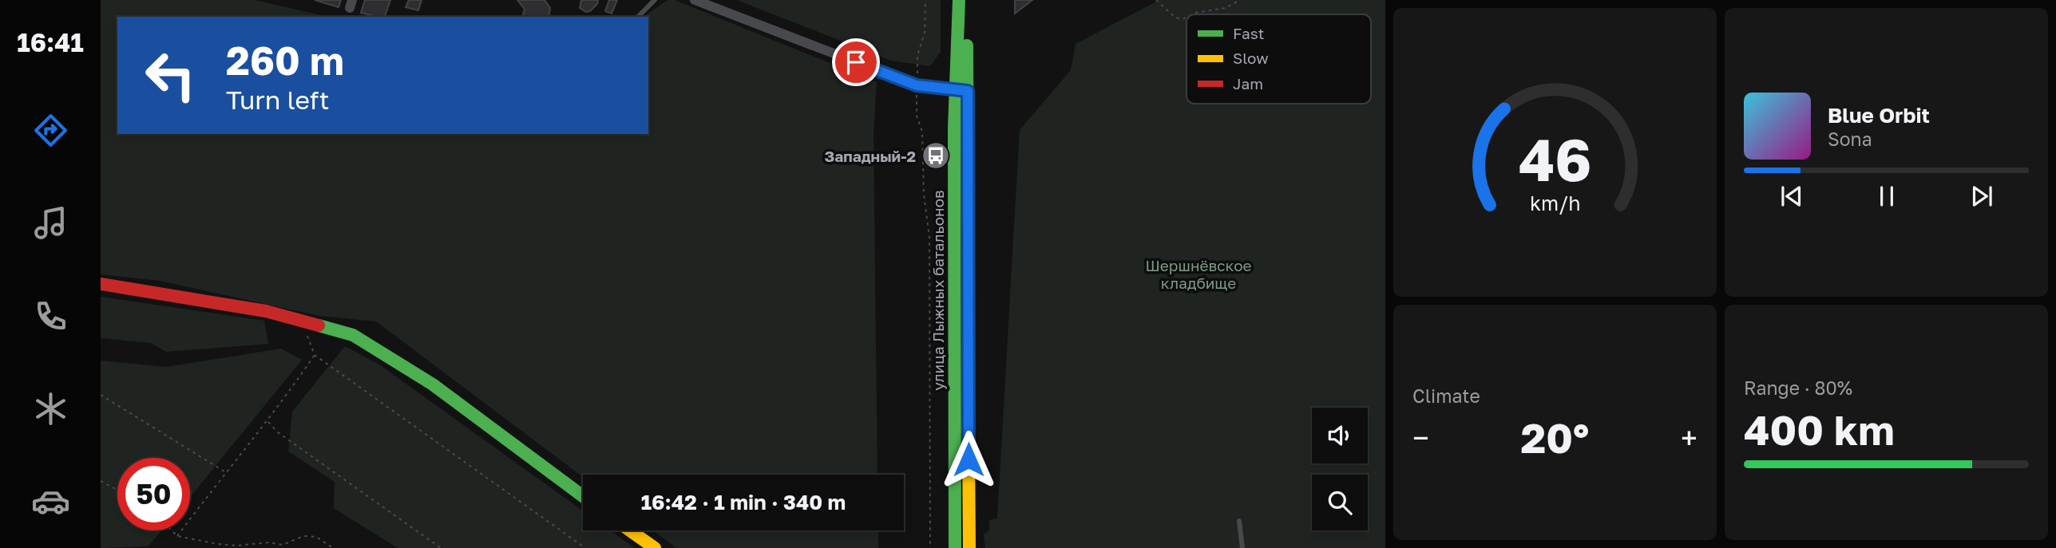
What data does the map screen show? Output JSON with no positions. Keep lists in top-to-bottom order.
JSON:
{
  "streets": {
    "main road": ["улица Лыжных батальонов"]
  },
  "parks": ["Шершнёвское кладбище"],
  "places": {
    "bus stop": ["Западный-2"]
  },
  "legend": ["Fast", "Slow", "Jam"],
  "page": {
    "tabs": "16:41",
    "turn": ["260 m", "Turn left"],
    "song": ["Blue Orbit", "Sona"],
    "tile": [
      "Climate",
      ["Range · 80%", "400 km"]
    ],
    "heat": ["−", "20°", "+"],
    "limit": "50",
    "trip": "16:42 · 1 min · 340 m",
    "gauge": ["46", "km/h"]
  }
}
